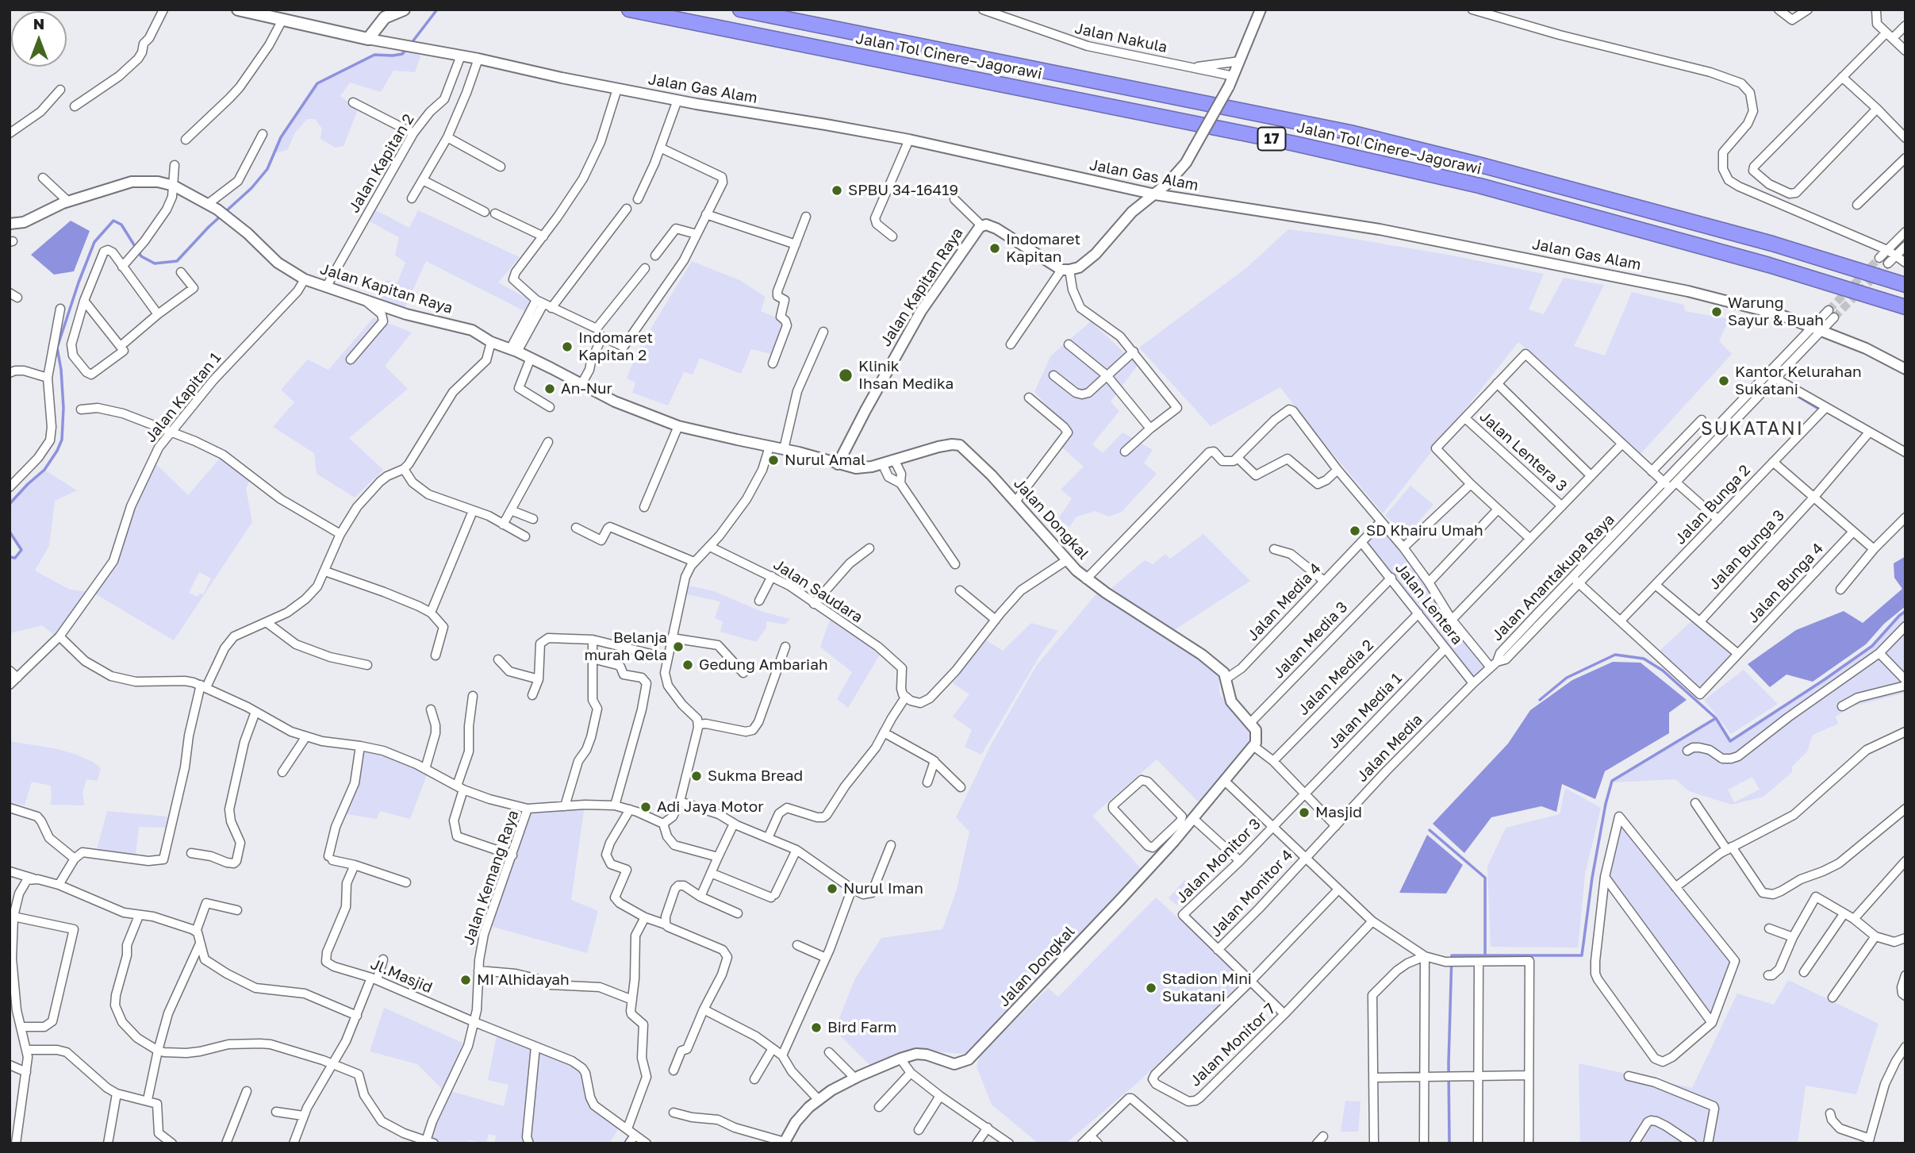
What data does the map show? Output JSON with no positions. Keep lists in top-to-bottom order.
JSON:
{
  "streets": {
    "highway": ["Jalan Tol Cinere–Jagorawi", "17"],
    "main road": ["Jalan Gas Alam"],
    "street": [
      "Jalan Nakula",
      "Jalan Kapitan 2",
      "Jalan Kapitan Raya",
      "Jalan Kapitan 1",
      "Jalan Lentera 3",
      "Jalan Bunga 2",
      "Jalan Dongkal",
      "Jalan Bunga 3",
      "Jalan Anantakupa Raya",
      "Jalan Bunga 4",
      "Jalan Saudara",
      "Jalan Media 4",
      "Jalan Lentera",
      "Jalan Media 3",
      "Jalan Media 2",
      "Jalan Media 1",
      "Jalan Media",
      "Jalan Monitor 3",
      "Jalan Kemang Raya",
      "Jalan Monitor 4",
      "Jl.Masjid",
      "Jalan Monitor 7"
    ]
  },
  "crossings": [
    ["Jalan Gas Alam", "Jalan Kapitan 2"],
    ["Jalan Gas Alam", "Jalan Anantakupa Raya"],
    ["Jalan Kapitan 2", "Jalan Kapitan Raya"],
    ["Jalan Kapitan Raya", "Jalan Kapitan 1"],
    ["Jalan Kapitan Raya", "Jalan Dongkal"],
    ["Jalan Bunga 2", "Jalan Bunga 4"],
    ["Jalan Dongkal", "Jalan Media 4"],
    ["Jalan Dongkal", "Jalan Media 3"],
    ["Jalan Anantakupa Raya", "Jalan Lentera"],
    ["Jalan Anantakupa Raya", "Jalan Media"],
    ["Jalan Media 4", "Jalan Lentera"],
    ["Jalan Lentera", "Jalan Media 3"],
    ["Jalan Lentera", "Jalan Media 2"],
    ["Jalan Lentera", "Jalan Media 1"],
    ["Jalan Lentera", "Jalan Media"],
    ["Jalan Media 1", "Jalan Monitor 3"],
    ["Jalan Media", "Jalan Monitor 4"],
    ["Jalan Monitor 3", "Jalan Monitor 4"],
    ["Jalan Kemang Raya", "Jl.Masjid"]
  ],
  "districts": ["SUKATANI"],
  "places": [
    "SPBU 34-16419",
    "Indomaret Kapitan",
    "Warung Sayur & Buah",
    "Indomaret Kapitan 2",
    "Klinik Ihsan Medika",
    "Kantor Kelurahan Sukatani",
    "An-Nur",
    "Nurul Amal",
    "SD Khairu Umah",
    "Belanja murah Qela",
    "Gedung Ambariah",
    "Sukma Bread",
    "Adi Jaya Motor",
    "Masjid",
    "Nurul Iman",
    "MI Alhidayah",
    "Stadion Mini Sukatani",
    "Bird Farm"
  ],
  "north": "top"
}
